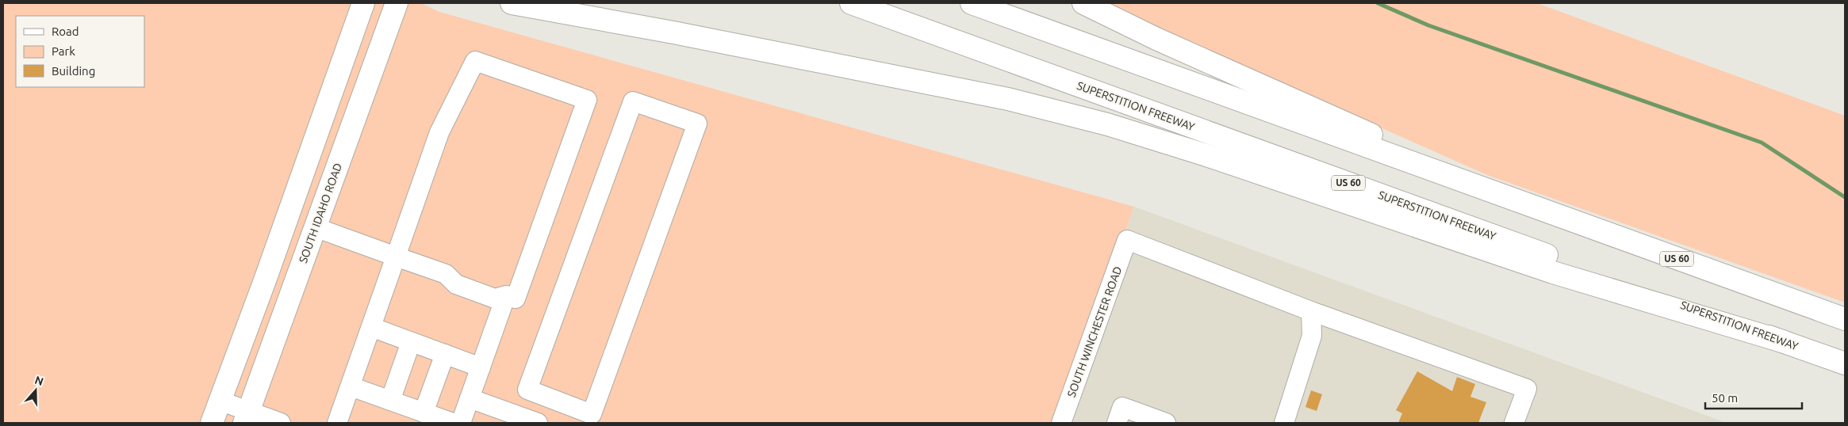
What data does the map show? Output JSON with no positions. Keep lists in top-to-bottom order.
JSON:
{
  "streets": {
    "main road": ["SUPERSTITION FREEWAY", "US 60", "SOUTH IDAHO ROAD"],
    "street": ["SOUTH WINCHESTER ROAD"]
  },
  "legend": ["Road", "Park", "Building"],
  "scale_bar": "50 m",
  "north": "top"
}
